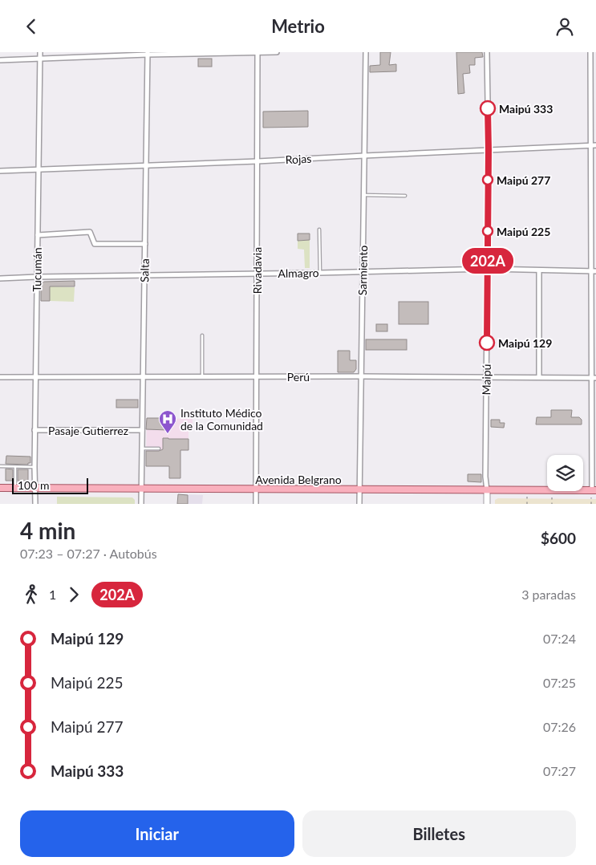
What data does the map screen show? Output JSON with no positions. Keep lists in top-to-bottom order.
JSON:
{
  "streets": {
    "main road": ["Avenida Belgrano"],
    "street": [
      "Rojas",
      "Tucumán",
      "Salta",
      "Rivadavia",
      "Sarmiento",
      "Almagro",
      "Perú",
      "Maipú",
      "Pasaje Gutierrez"
    ]
  },
  "crossings": [
    ["Rojas", "Tucumán"],
    ["Rojas", "Salta"],
    ["Rojas", "Rivadavia"],
    ["Rojas", "Sarmiento"],
    ["Rojas", "Maipú"],
    ["Tucumán", "Almagro"],
    ["Tucumán", "Perú"],
    ["Tucumán", "Pasaje Gutierrez"],
    ["Tucumán", "Avenida Belgrano"],
    ["Salta", "Almagro"],
    ["Salta", "Perú"],
    ["Salta", "Pasaje Gutierrez"],
    ["Salta", "Avenida Belgrano"],
    ["Rivadavia", "Almagro"],
    ["Rivadavia", "Perú"],
    ["Rivadavia", "Avenida Belgrano"],
    ["Sarmiento", "Almagro"],
    ["Sarmiento", "Perú"],
    ["Sarmiento", "Avenida Belgrano"],
    ["Almagro", "Maipú"],
    ["Perú", "Maipú"],
    ["Maipú", "Avenida Belgrano"]
  ],
  "places": {
    "other": [
      "Maipú 333",
      "Maipú 277",
      "Maipú 225",
      "Maipú 129"
    ],
    "hospital": ["Instituto Médico de la Comunidad"]
  },
  "lines": ["bus line 202A"],
  "scale_bar": "100 m",
  "page": {
    "header": "Metrio",
    "on_map": "202A",
    "scale": "100 m",
    "heading": ["4 min", "07:23 – 07:27 · Autobús", "$600"],
    "legs": ["1", "202A", "3 paradas"],
    "list": [
      {
        "name": "Maipú 129",
        "value": "07:24"
      },
      {
        "name": "Maipú 225",
        "value": "07:25"
      },
      {
        "name": "Maipú 277",
        "value": "07:26"
      },
      {
        "name": "Maipú 333",
        "value": "07:27"
      }
    ],
    "buttons": ["Iniciar", "Billetes"]
  }
}
